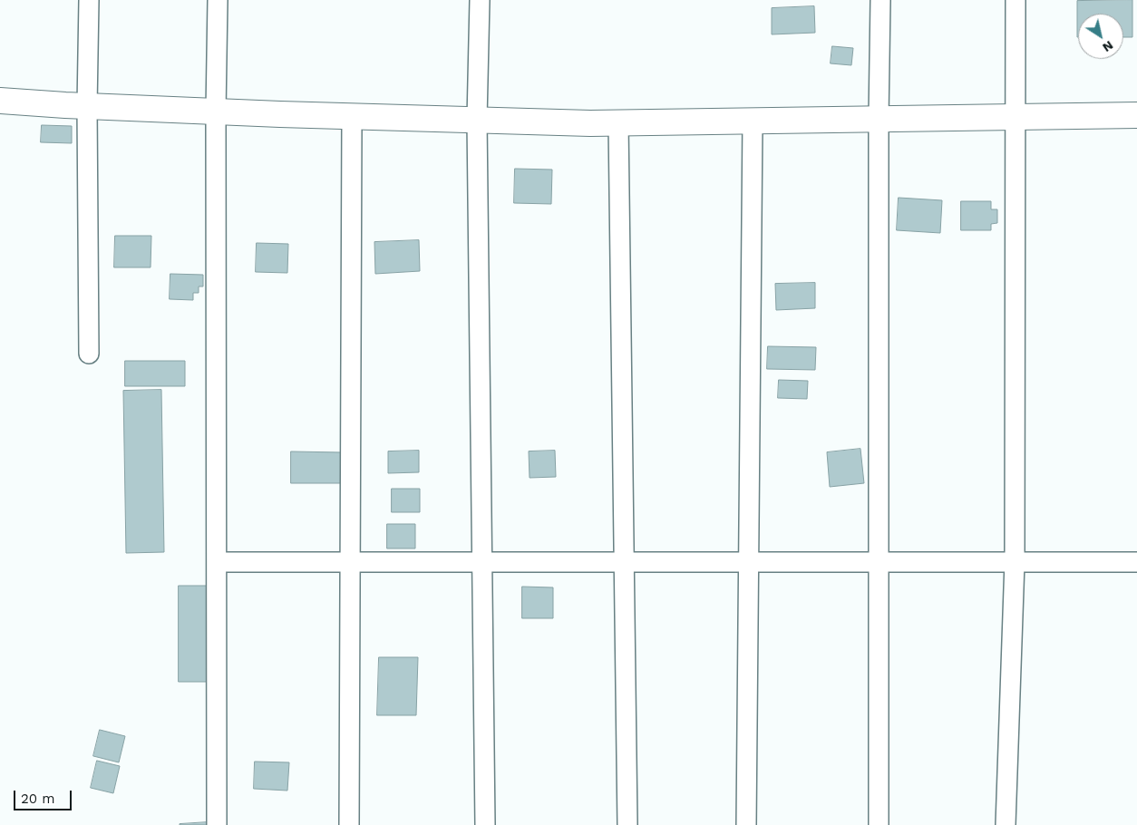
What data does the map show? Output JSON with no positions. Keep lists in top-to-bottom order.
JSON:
{
  "scale_bar": "20 m",
  "north": "bottom right"
}
